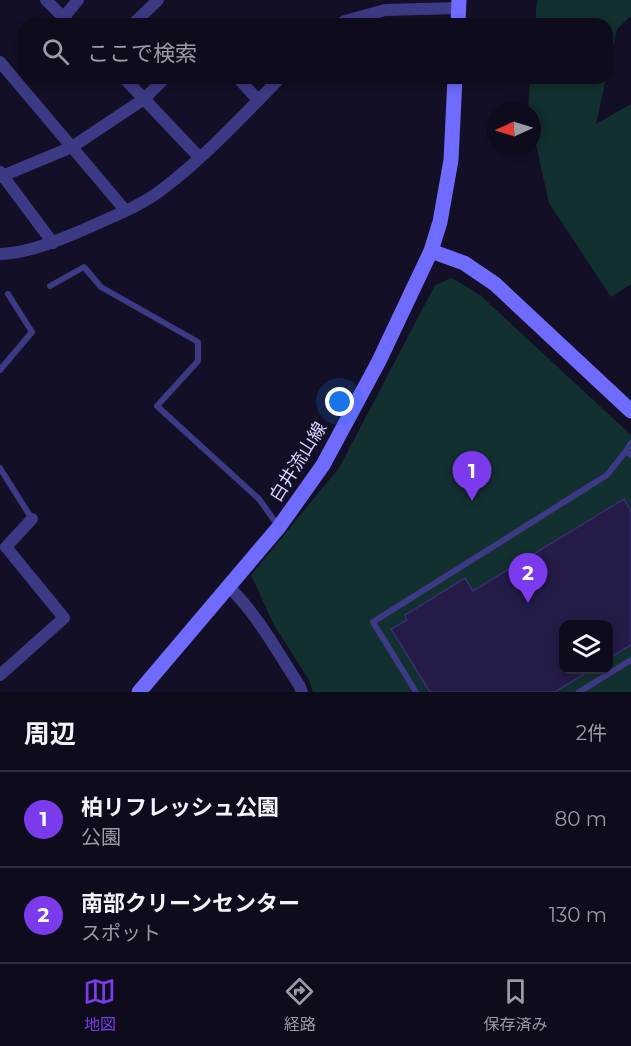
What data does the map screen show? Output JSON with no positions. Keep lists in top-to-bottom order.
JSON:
{
  "streets": {
    "main road": ["白井流山線"]
  },
  "north": "left",
  "page": {
    "search": "ここで検索",
    "pins": ["1", "2"],
    "heading": ["周辺", "2件"],
    "list": [
      {
        "mark": "1",
        "name": "柏リフレッシュ公園",
        "note": "公園",
        "value": "80 m"
      },
      {
        "mark": "2",
        "name": "南部クリーンセンター",
        "note": "スポット",
        "value": "130 m"
      }
    ],
    "nav": ["地図", "経路", "保存済み"]
  }
}
